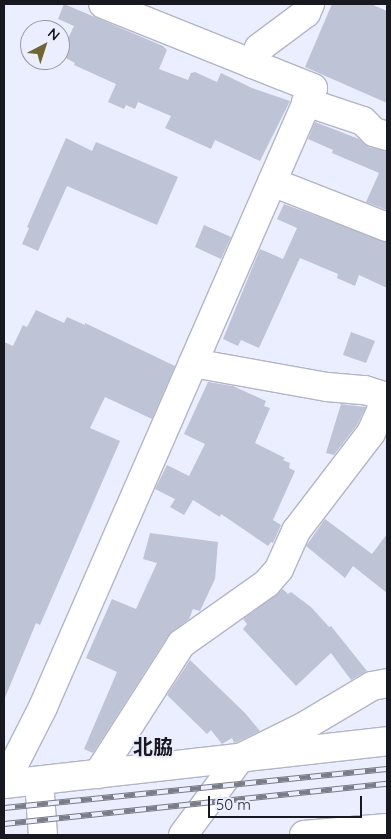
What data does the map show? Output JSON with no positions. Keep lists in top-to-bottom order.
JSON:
{
  "districts": ["北脇"],
  "scale_bar": "50 m",
  "north": "top right"
}
